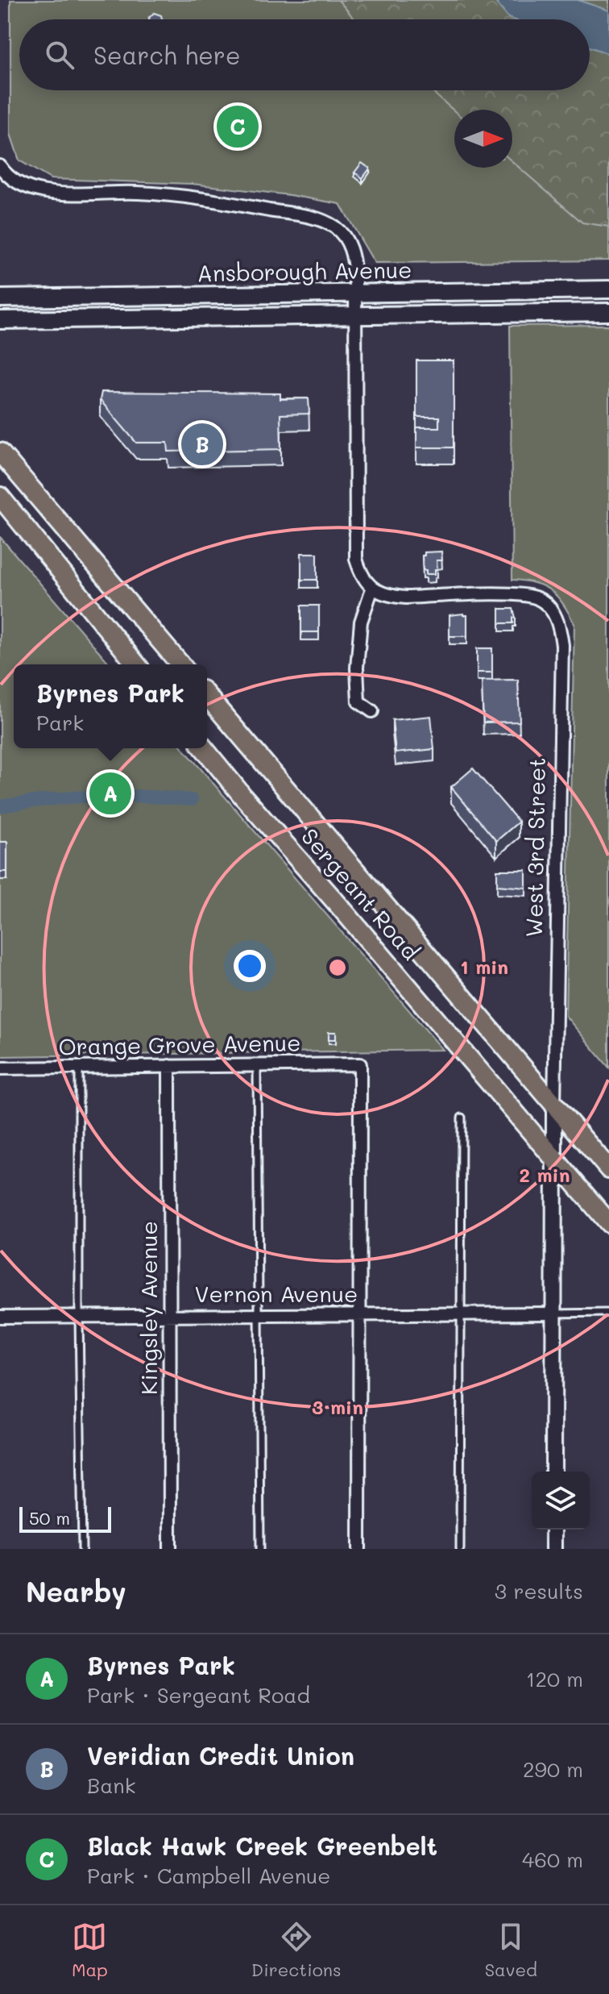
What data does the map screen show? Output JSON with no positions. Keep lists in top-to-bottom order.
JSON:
{
  "streets": {
    "main road": ["Ansborough Avenue", "Sergeant Road"],
    "street": [
      "West 3rd Street",
      "Orange Grove Avenue",
      "Vernon Avenue",
      "Kingsley Avenue"
    ]
  },
  "crossings": [
    ["West 3rd Street", "Sergeant Road"],
    ["West 3rd Street", "Vernon Avenue"],
    ["Orange Grove Avenue", "Vernon Avenue"],
    ["Orange Grove Avenue", "Kingsley Avenue"],
    ["Vernon Avenue", "Kingsley Avenue"]
  ],
  "scale_bar": "50 m",
  "north": "right",
  "page": {
    "search": "Search here",
    "pins": ["C", "B", "A"],
    "popup": ["Byrnes Park", "Park"],
    "scale": "50 m",
    "heading": ["Nearby", "3 results"],
    "list": [
      {
        "mark": "A",
        "name": "Byrnes Park",
        "note": "Park · Sergeant Road",
        "value": "120 m"
      },
      {
        "mark": "B",
        "name": "Veridian Credit Union",
        "note": "Bank",
        "value": "290 m"
      },
      {
        "mark": "C",
        "name": "Black Hawk Creek Greenbelt",
        "note": "Park · Campbell Avenue",
        "value": "460 m"
      }
    ],
    "nav": ["Map", "Directions", "Saved"]
  },
  "rings": ["1 min", "2 min", "3 min"]
}
